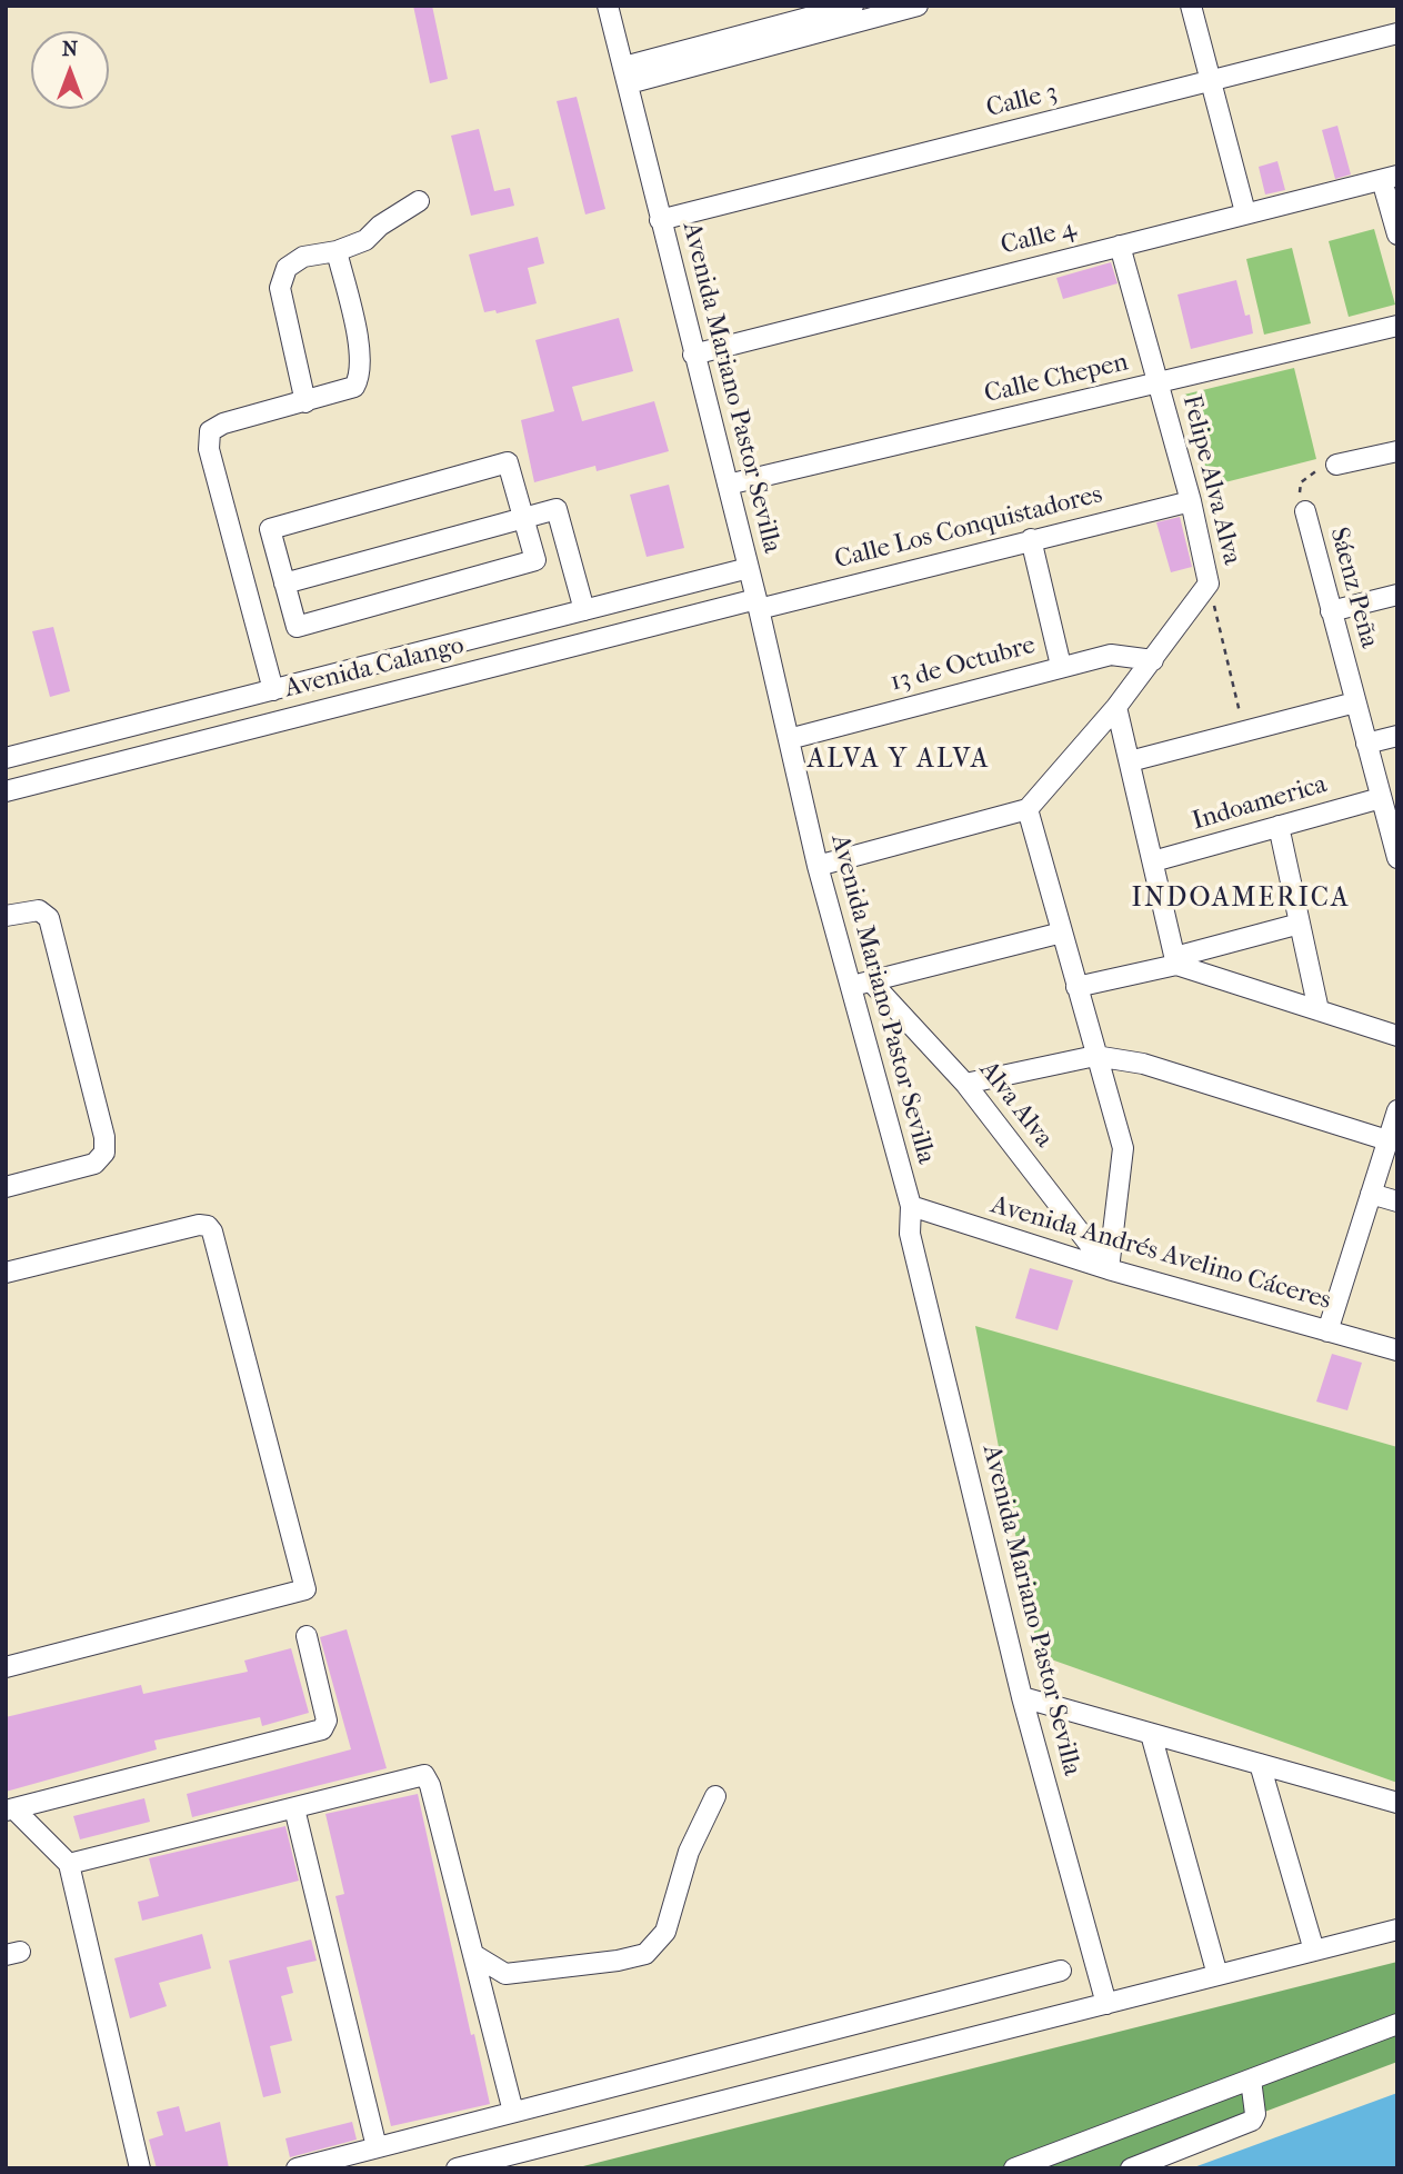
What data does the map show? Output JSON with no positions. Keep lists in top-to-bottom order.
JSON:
{
  "streets": {
    "street": [
      "Calle 3",
      "Calle 4",
      "Calle Chepen",
      "Avenida Mariano Pastor Sevilla",
      "Felipe Alva Alva",
      "Calle Los Conquistadores",
      "Sáenz Peña",
      "13 de Octubre",
      "Avenida Calango",
      "Indoamerica",
      "Alva Alva",
      "Avenida Andrés Avelino Cáceres"
    ]
  },
  "crossings": [
    ["Calle 3", "Avenida Mariano Pastor Sevilla"],
    ["Calle 4", "Avenida Mariano Pastor Sevilla"],
    ["Calle 4", "Felipe Alva Alva"],
    ["Calle Chepen", "Avenida Mariano Pastor Sevilla"],
    ["Calle Chepen", "Felipe Alva Alva"],
    ["Avenida Mariano Pastor Sevilla", "Calle Los Conquistadores"],
    ["Avenida Mariano Pastor Sevilla", "13 de Octubre"],
    ["Avenida Mariano Pastor Sevilla", "Avenida Calango"],
    ["Avenida Mariano Pastor Sevilla", "Avenida Andrés Avelino Cáceres"],
    ["Felipe Alva Alva", "Calle Los Conquistadores"],
    ["Felipe Alva Alva", "13 de Octubre"],
    ["Calle Los Conquistadores", "Avenida Calango"],
    ["Sáenz Peña", "Indoamerica"],
    ["Alva Alva", "Avenida Andrés Avelino Cáceres"]
  ],
  "districts": ["ALVA Y ALVA", "INDOAMERICA"],
  "north": "top"
}
